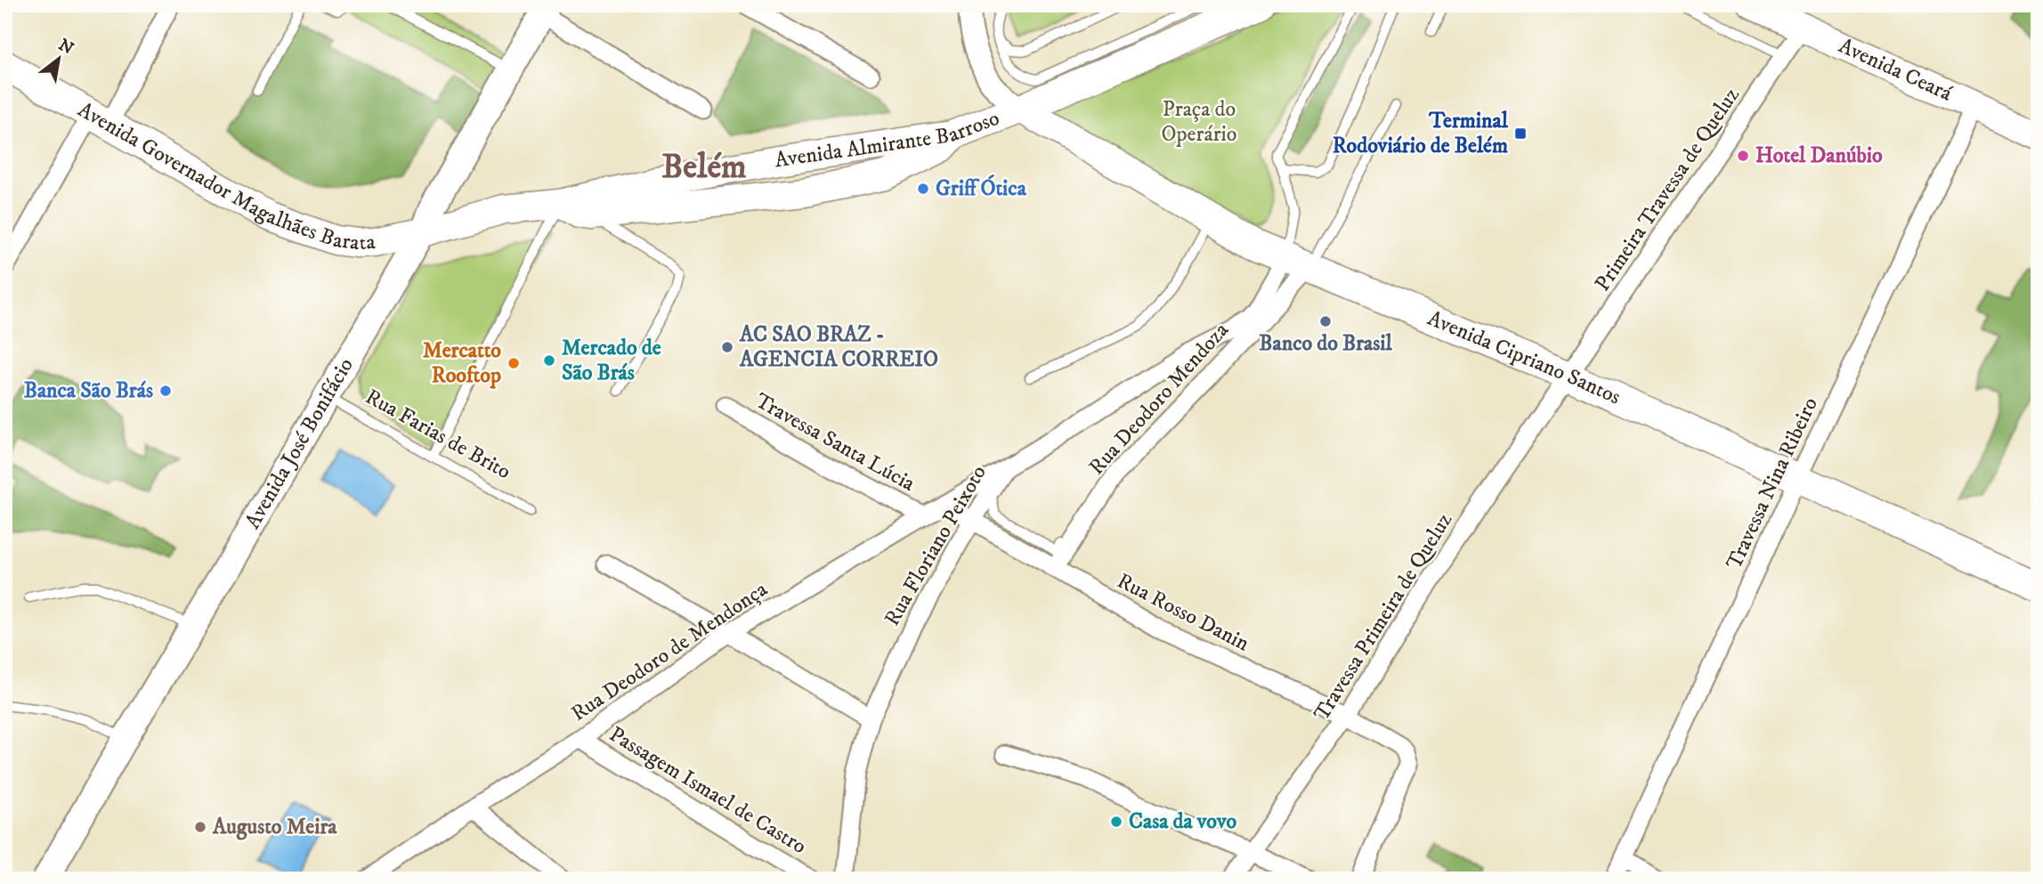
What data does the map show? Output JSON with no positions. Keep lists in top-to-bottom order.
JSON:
{
  "streets": {
    "main road": [
      "Avenida Ceará",
      "Avenida Almirante Barroso",
      "Avenida Governador Magalhães Barata",
      "Avenida Cipriano Santos",
      "Avenida José Bonifácio"
    ],
    "street": [
      "Primeira Travessa de Queluz",
      "Rua Deodoro Mendoza",
      "Travessa Santa Lúcia",
      "Travessa Nina Ribeiro",
      "Rua Floriano Peixoto",
      "Rua Rosso Danin",
      "Travessa Primeira de Queluz",
      "Rua Deodoro de Mendonça",
      "Passagem Ismael de Castro"
    ],
    "lane": ["Rua Farias de Brito"]
  },
  "crossings": [
    ["Avenida Ceará", "Primeira Travessa de Queluz"],
    ["Avenida Ceará", "Travessa Nina Ribeiro"],
    ["Avenida Almirante Barroso", "Avenida Governador Magalhães Barata"],
    ["Avenida Almirante Barroso", "Avenida Cipriano Santos"],
    ["Avenida Almirante Barroso", "Avenida José Bonifácio"],
    ["Avenida Governador Magalhães Barata", "Avenida José Bonifácio"],
    ["Primeira Travessa de Queluz", "Avenida Cipriano Santos"],
    ["Primeira Travessa de Queluz", "Travessa Primeira de Queluz"],
    ["Avenida Cipriano Santos", "Rua Deodoro Mendoza"],
    ["Avenida Cipriano Santos", "Travessa Nina Ribeiro"],
    ["Avenida Cipriano Santos", "Rua Floriano Peixoto"],
    ["Avenida Cipriano Santos", "Travessa Primeira de Queluz"],
    ["Rua Deodoro Mendoza", "Rua Floriano Peixoto"],
    ["Rua Deodoro Mendoza", "Rua Rosso Danin"],
    ["Rua Farias de Brito", "Avenida José Bonifácio"],
    ["Travessa Santa Lúcia", "Rua Deodoro de Mendonça"],
    ["Rua Floriano Peixoto", "Rua Rosso Danin"],
    ["Rua Floriano Peixoto", "Rua Deodoro de Mendonça"],
    ["Rua Rosso Danin", "Travessa Primeira de Queluz"],
    ["Rua Rosso Danin", "Rua Deodoro de Mendonça"],
    ["Rua Deodoro de Mendonça", "Passagem Ismael de Castro"]
  ],
  "districts": ["Belém"],
  "parks": ["Praça do Operário"],
  "places": {
    "transit": ["Terminal Rodoviário de Belém"],
    "other": [
      "Hotel Danúbio",
      "Griff Ótica",
      "Banco do Brasil",
      "AC SAO BRAZ - AGENCIA CORREIO",
      "Mercado de São Brás",
      "Mercatto Rooftop",
      "Banca São Brás",
      "Casa da vovo",
      "Augusto Meira"
    ]
  },
  "north": "top right"
}
